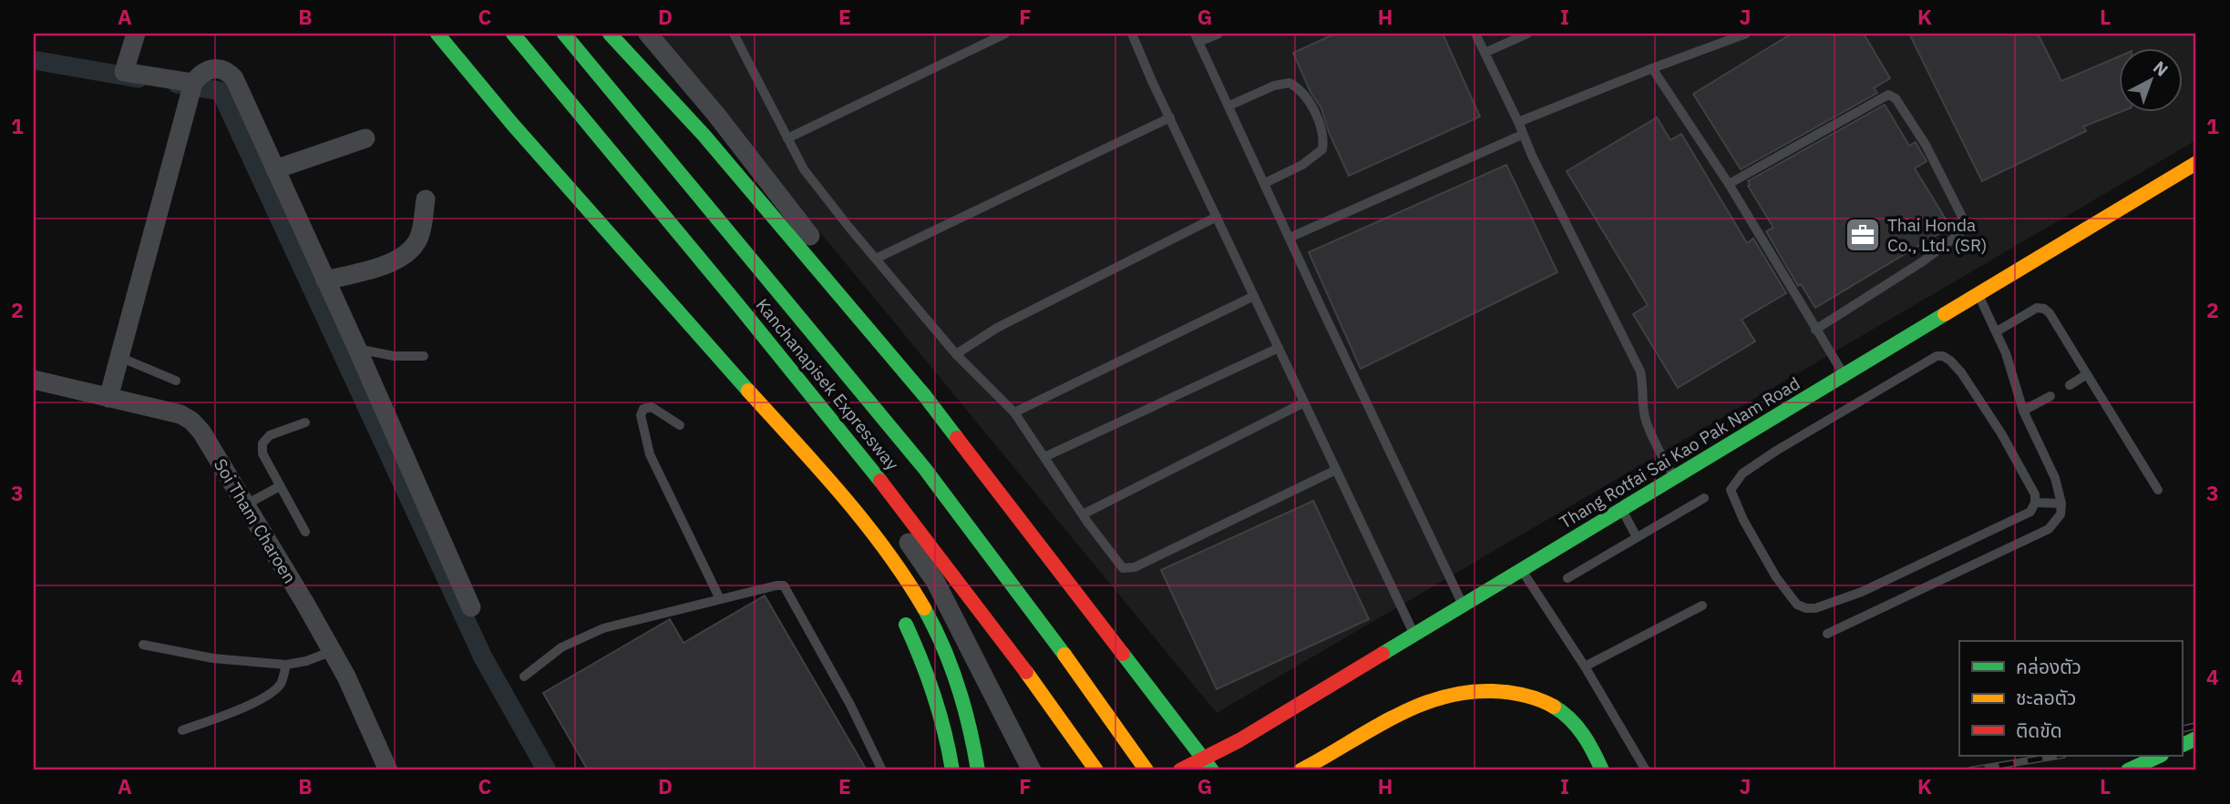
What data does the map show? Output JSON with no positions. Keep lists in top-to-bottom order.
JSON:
{
  "streets": {
    "main road": ["Kanchanapisek Expressway", "Thang Rotfai Sai Kao Pak Nam Road"],
    "street": ["Soi Tham Charoen"]
  },
  "places": {
    "office": ["Thai Honda Co., Ltd. (SR)"]
  },
  "legend": ["คล่องตัว", "ชะลอตัว", "ติดขัด"],
  "north": "top right",
  "grid": {
    "columns": [
      "A",
      "B",
      "C",
      "D",
      "E",
      "F",
      "G",
      "H",
      "I",
      "J",
      "K",
      "L"
    ],
    "rows": [
      "1",
      "2",
      "3",
      "4"
    ]
  }
}
